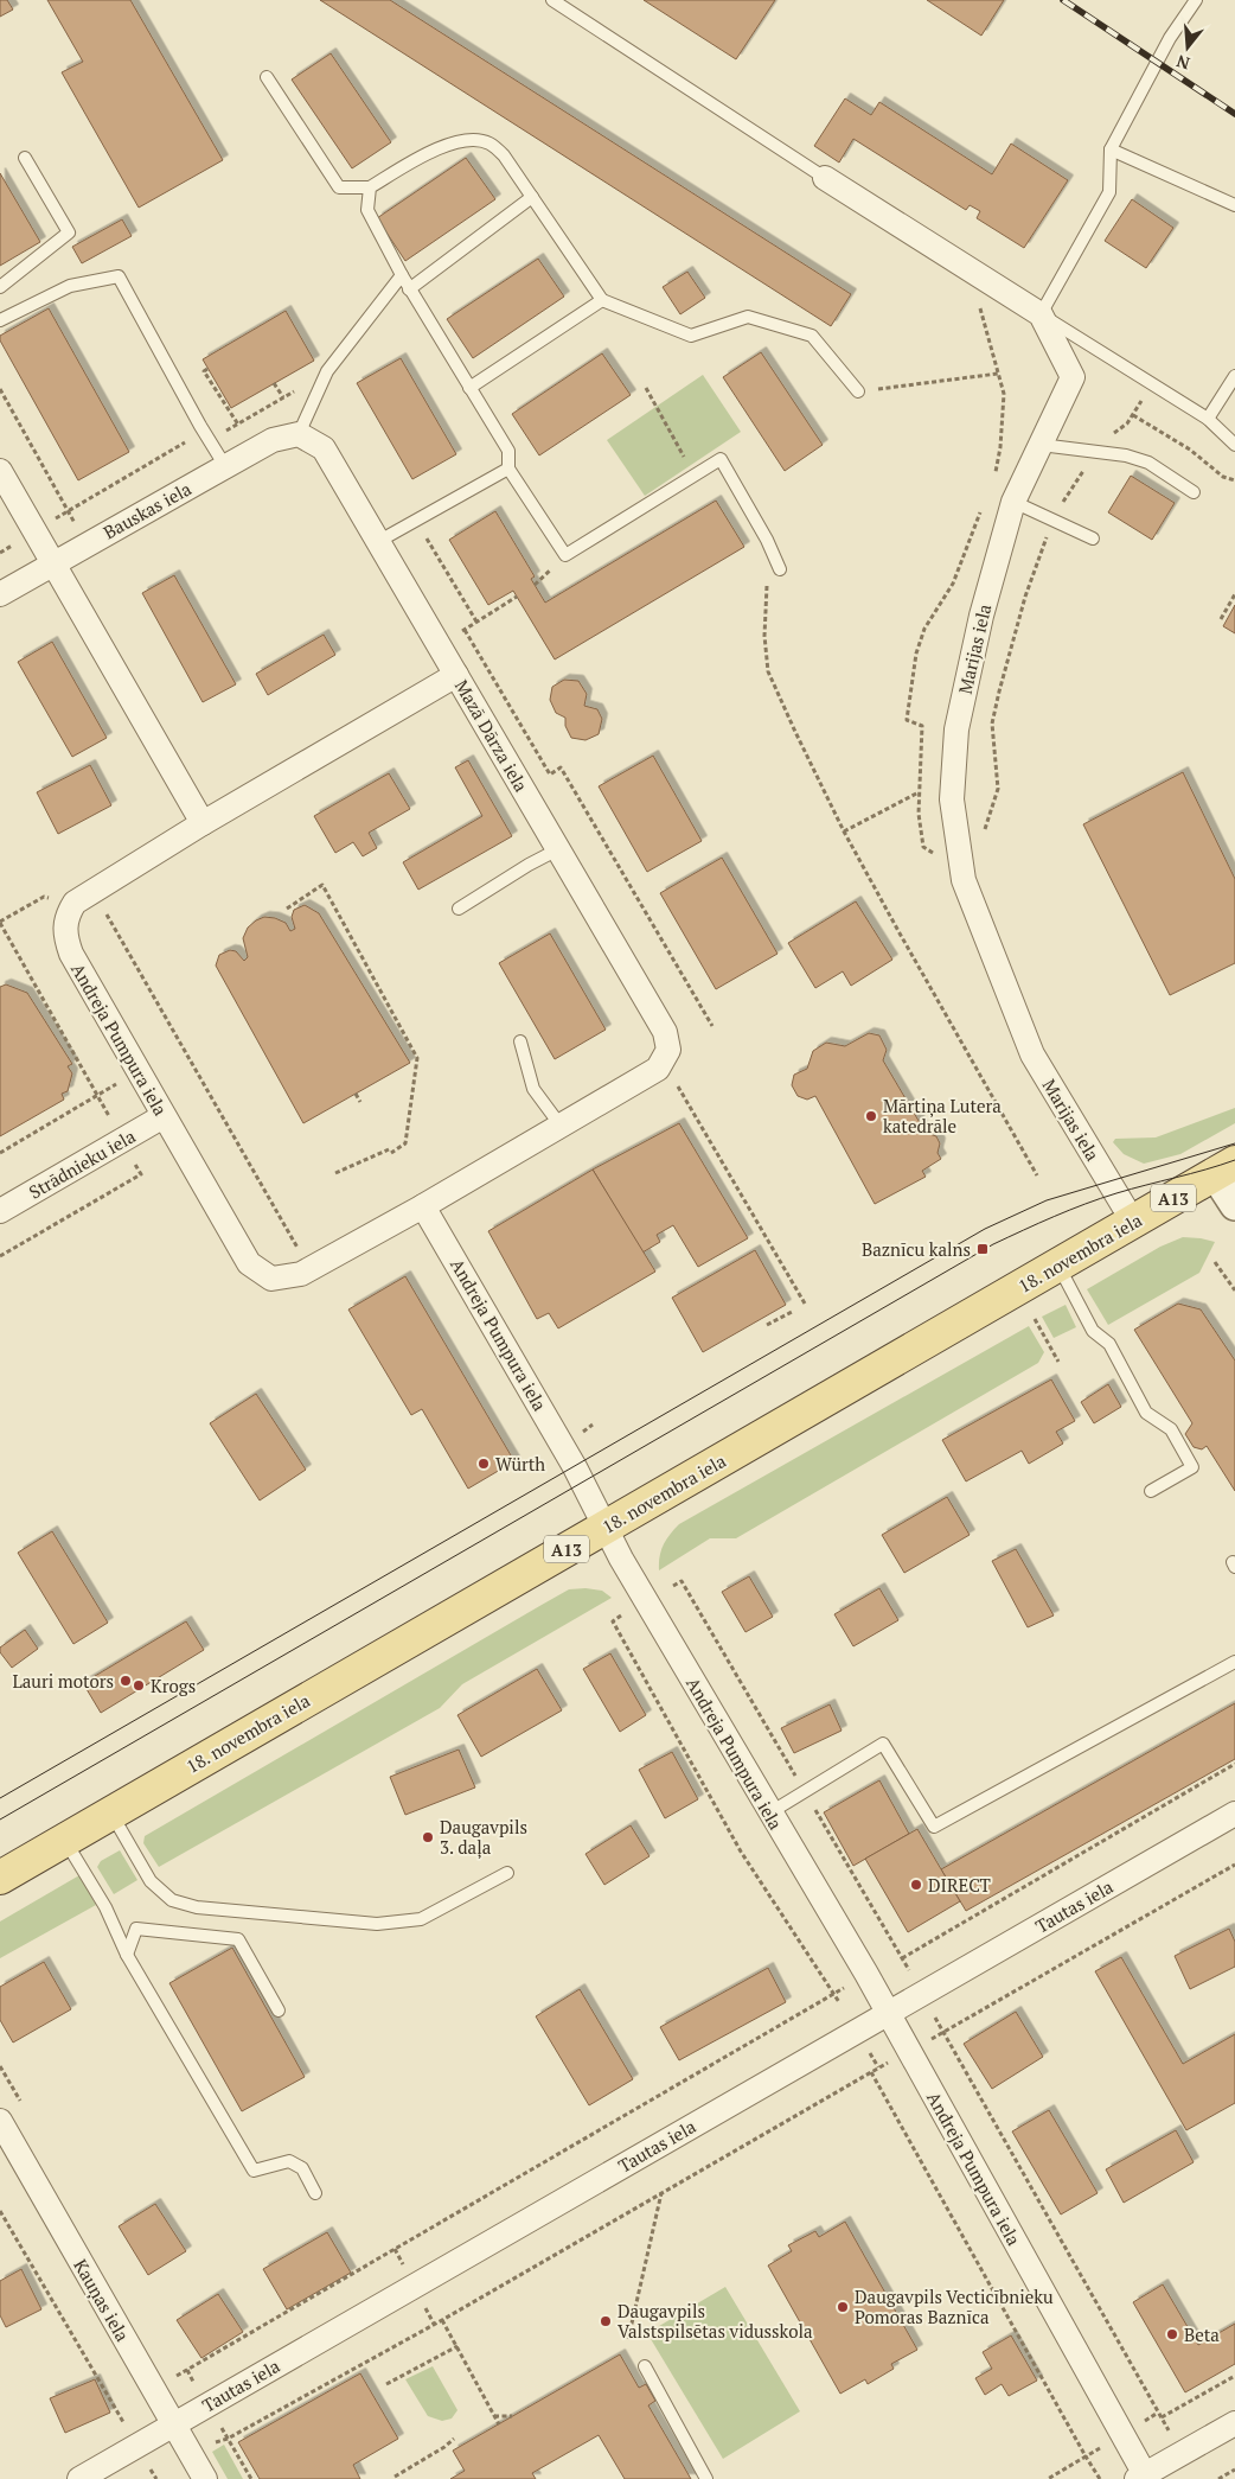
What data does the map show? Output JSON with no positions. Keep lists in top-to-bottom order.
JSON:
{
  "streets": {
    "main road": ["A13", "18. novembra iela"],
    "street": [
      "Bauskas iela",
      "Marijas iela",
      "Mazā Dārza iela",
      "Andreja Pumpura iela",
      "Strādnieku iela",
      "Tautas iela",
      "Kauņas iela"
    ]
  },
  "crossings": [
    ["Bauskas iela", "Mazā Dārza iela"],
    ["Marijas iela", "18. novembra iela"],
    ["Andreja Pumpura iela", "Strādnieku iela"],
    ["Andreja Pumpura iela", "18. novembra iela"],
    ["Andreja Pumpura iela", "Tautas iela"],
    ["Tautas iela", "Kauņas iela"]
  ],
  "places": {
    "other": [
      "Mārtiņa Lutera katedrāle",
      "Würth",
      "Lauri motors",
      "Krogs",
      "Daugavpils 3. daļa",
      "DIRECT",
      "Daugavpils Vecticībnieku Pomoras Baznīca",
      "Daugavpils Valstspilsētas vidusskola",
      "Beta"
    ],
    "transit": ["Baznīcu kalns"]
  },
  "north": "bottom"
}
